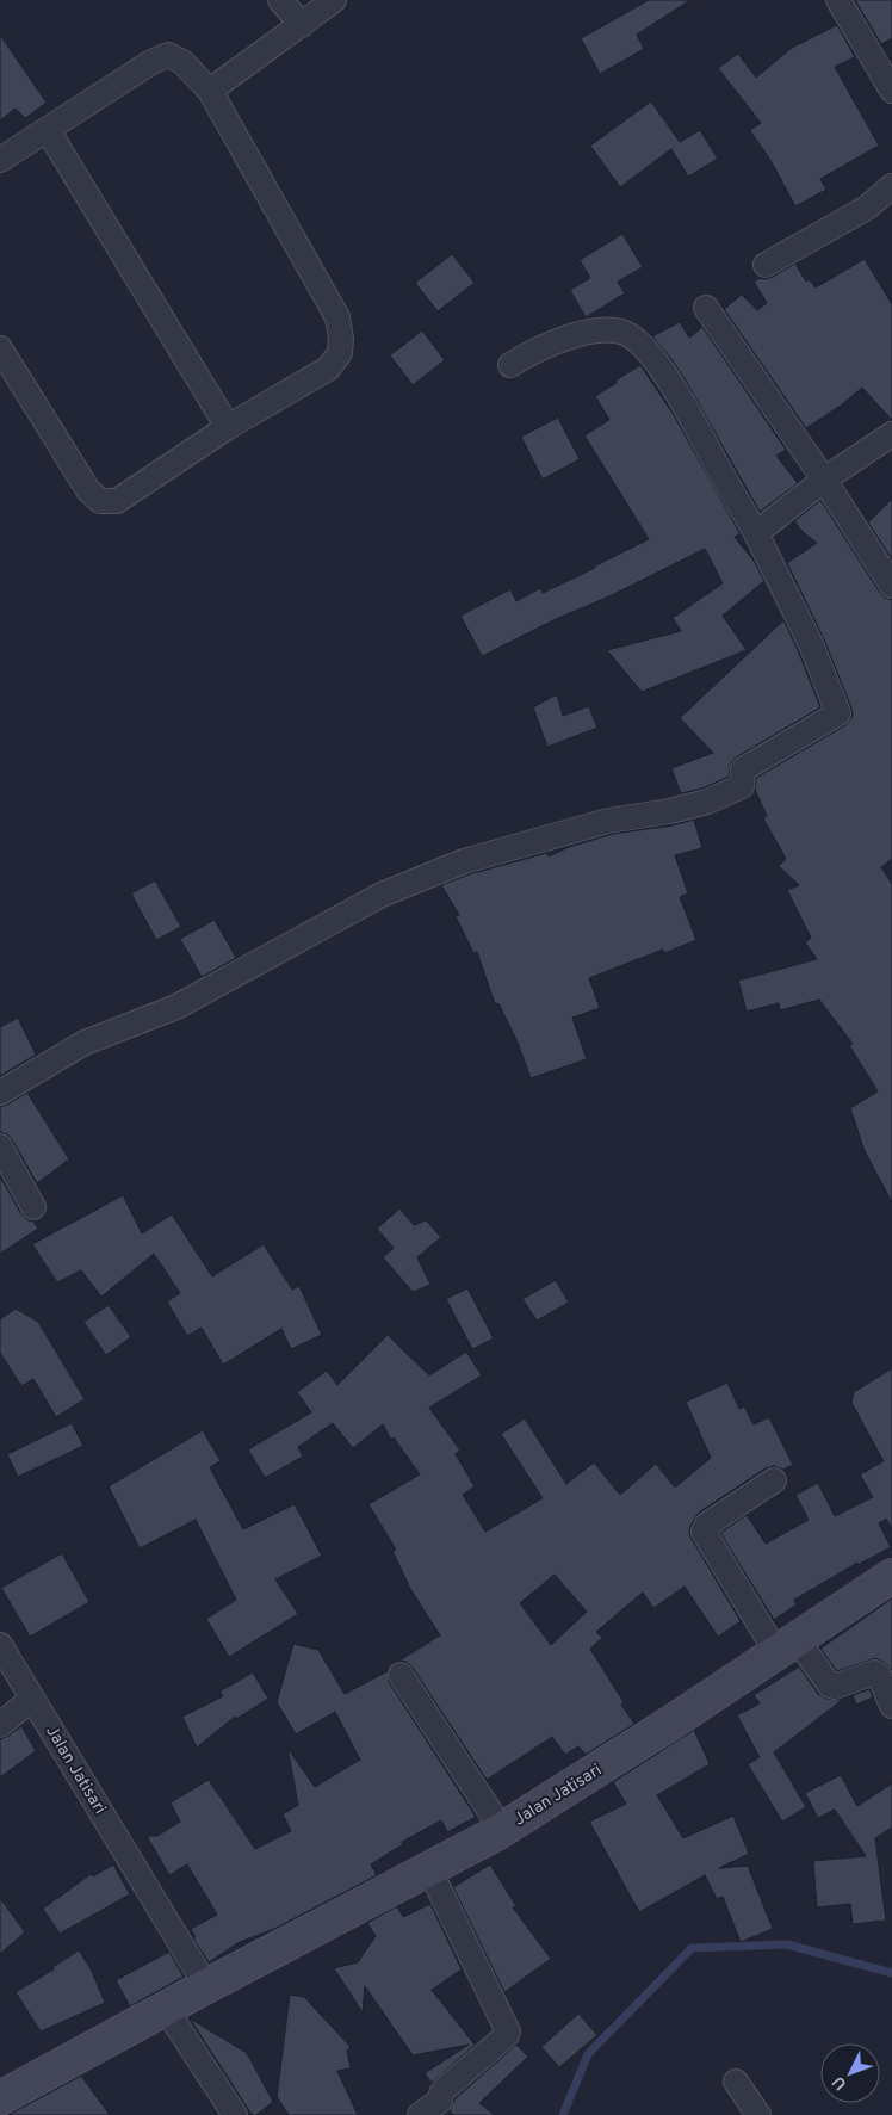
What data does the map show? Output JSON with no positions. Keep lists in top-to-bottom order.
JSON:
{
  "streets": {
    "street": ["Jalan Jatisari"]
  },
  "north": "bottom left"
}
